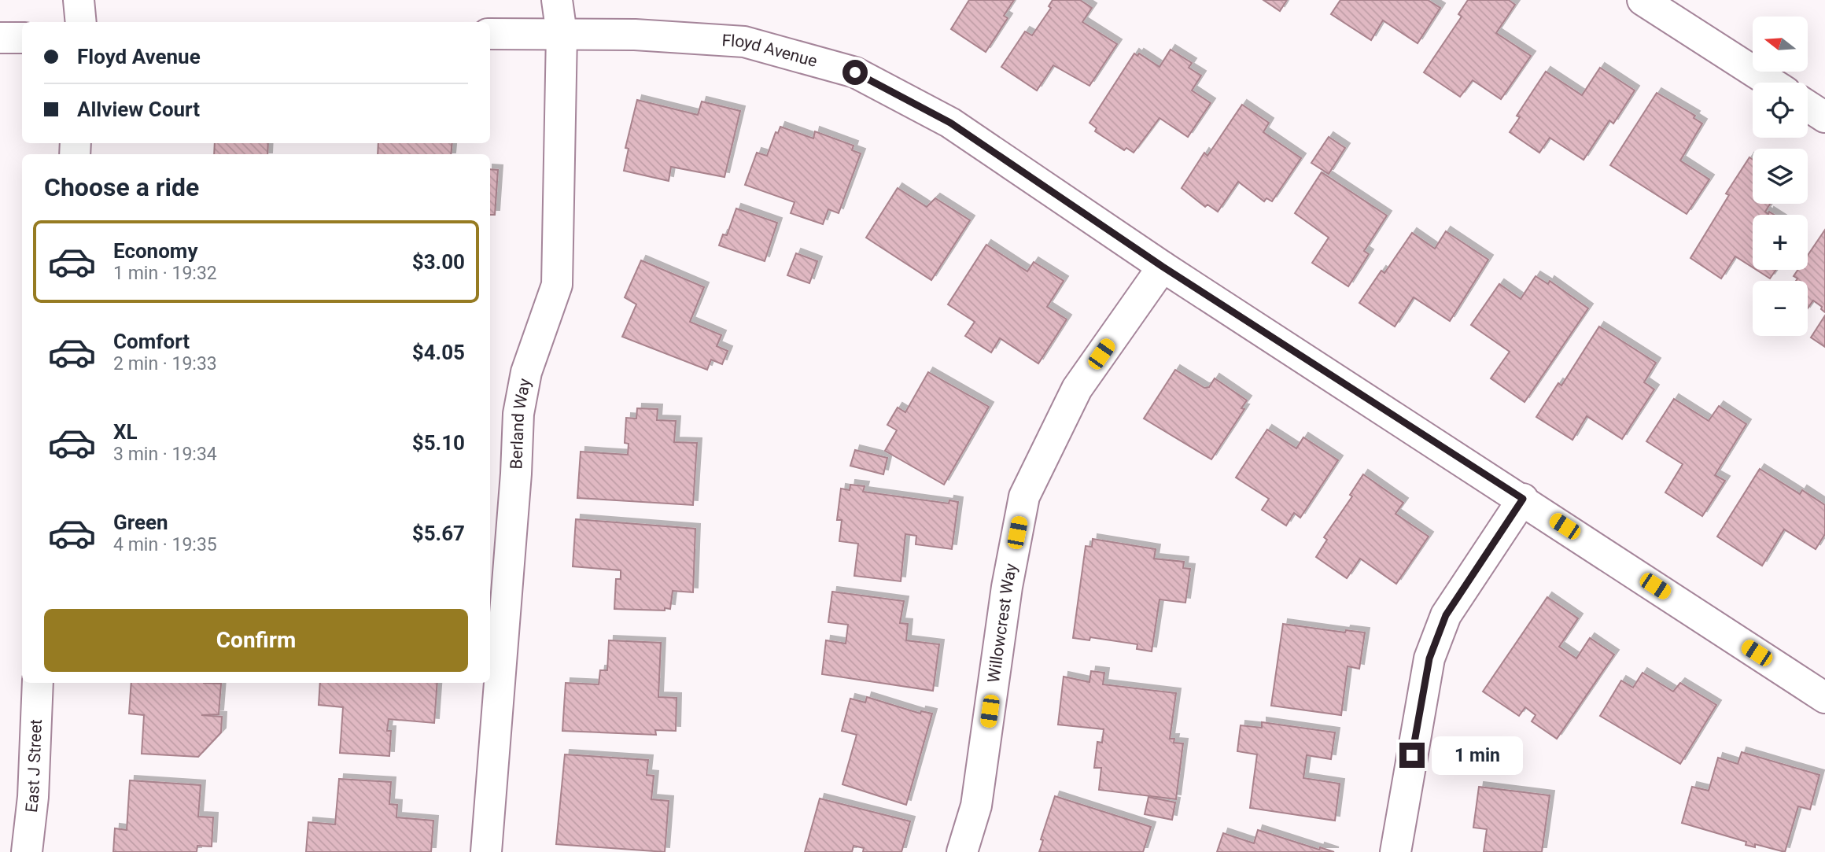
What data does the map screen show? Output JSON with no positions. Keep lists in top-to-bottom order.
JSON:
{
  "streets": {
    "street": [
      "Floyd Avenue",
      "Berland Way",
      "Willowcrest Way",
      "East J Street"
    ]
  },
  "crossings": [
    ["Floyd Avenue", "Berland Way"],
    ["Floyd Avenue", "Willowcrest Way"]
  ],
  "north": "left",
  "page": {
    "map_buttons": ["+", "−"],
    "banner": ["Floyd Avenue", "Allview Court"],
    "heading": "Choose a ride",
    "list": [
      {
        "name": "Economy",
        "note": "1 min · 19:32",
        "value": "$3.00"
      },
      {
        "name": "Comfort",
        "note": "2 min · 19:33",
        "value": "$4.05"
      },
      {
        "name": "XL",
        "note": "3 min · 19:34",
        "value": "$5.10"
      },
      {
        "name": "Green",
        "note": "4 min · 19:35",
        "value": "$5.67"
      }
    ],
    "buttons": "Confirm",
    "bubble": "1 min"
  }
}
